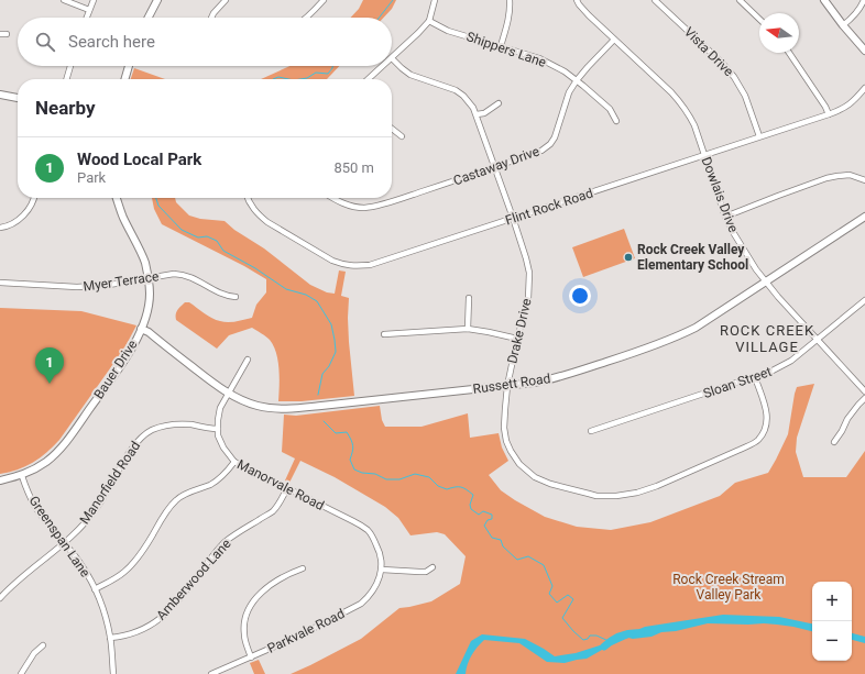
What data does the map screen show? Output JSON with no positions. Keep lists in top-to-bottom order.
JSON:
{
  "streets": {
    "street": [
      "Shippers Lane",
      "Vista Drive",
      "Castaway Drive",
      "Dowlais Drive",
      "Flint Rock Road",
      "Myer Terrace",
      "Drake Drive",
      "Bauer Drive",
      "Sloan Street",
      "Russett Road",
      "Manorfield Road",
      "Manorvale Road",
      "Greenspan Lane",
      "Amberwood Lane",
      "Parkvale Road"
    ]
  },
  "crossings": [
    ["Shippers Lane", "Castaway Drive"],
    ["Vista Drive", "Flint Rock Road"],
    ["Castaway Drive", "Dowlais Drive"],
    ["Castaway Drive", "Drake Drive"],
    ["Dowlais Drive", "Flint Rock Road"],
    ["Dowlais Drive", "Sloan Street"],
    ["Dowlais Drive", "Russett Road"],
    ["Flint Rock Road", "Drake Drive"],
    ["Myer Terrace", "Bauer Drive"],
    ["Drake Drive", "Sloan Street"],
    ["Drake Drive", "Russett Road"],
    ["Bauer Drive", "Russett Road"],
    ["Bauer Drive", "Greenspan Lane"],
    ["Russett Road", "Manorvale Road"],
    ["Manorfield Road", "Manorvale Road"],
    ["Manorfield Road", "Greenspan Lane"],
    ["Manorvale Road", "Amberwood Lane"],
    ["Manorvale Road", "Parkvale Road"],
    ["Greenspan Lane", "Amberwood Lane"]
  ],
  "districts": ["ROCK CREEK VILLAGE"],
  "parks": ["Rock Creek Stream Valley Park"],
  "places": ["Rock Creek Valley Elementary School"],
  "north": "left",
  "page": {
    "search": "Search here",
    "heading": "Nearby",
    "list": [
      {
        "mark": "1",
        "name": "Wood Local Park",
        "note": "Park",
        "value": "850 m"
      }
    ],
    "pins": "1",
    "map_buttons": ["+", "−"]
  }
}
